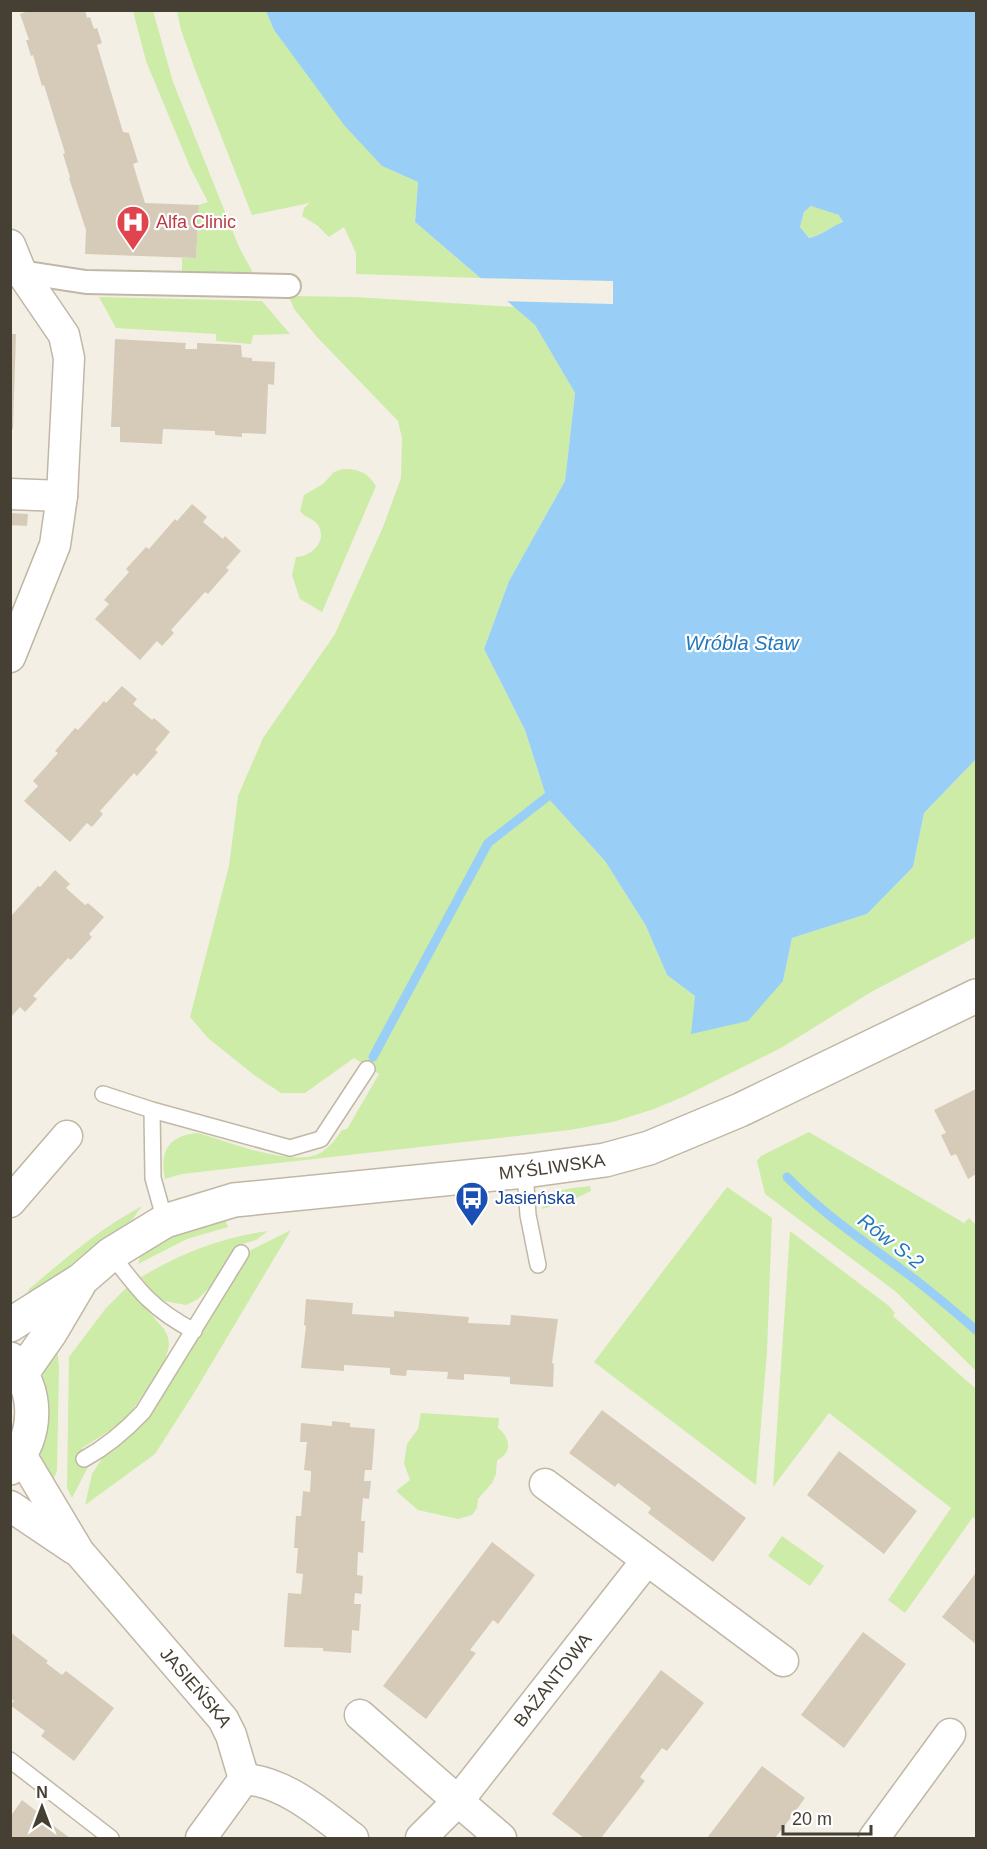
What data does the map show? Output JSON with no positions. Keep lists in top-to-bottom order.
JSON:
{
  "streets": {
    "street": ["MYŚLIWSKA", "BAŻANTOWA", "JASIEŃSKA"]
  },
  "water": ["Wróbla Staw", "Rów S-2"],
  "places": {
    "hospital": ["Alfa Clinic"],
    "bus stop": ["Jasieńska"]
  },
  "scale_bar": "20 m",
  "north": "top"
}
